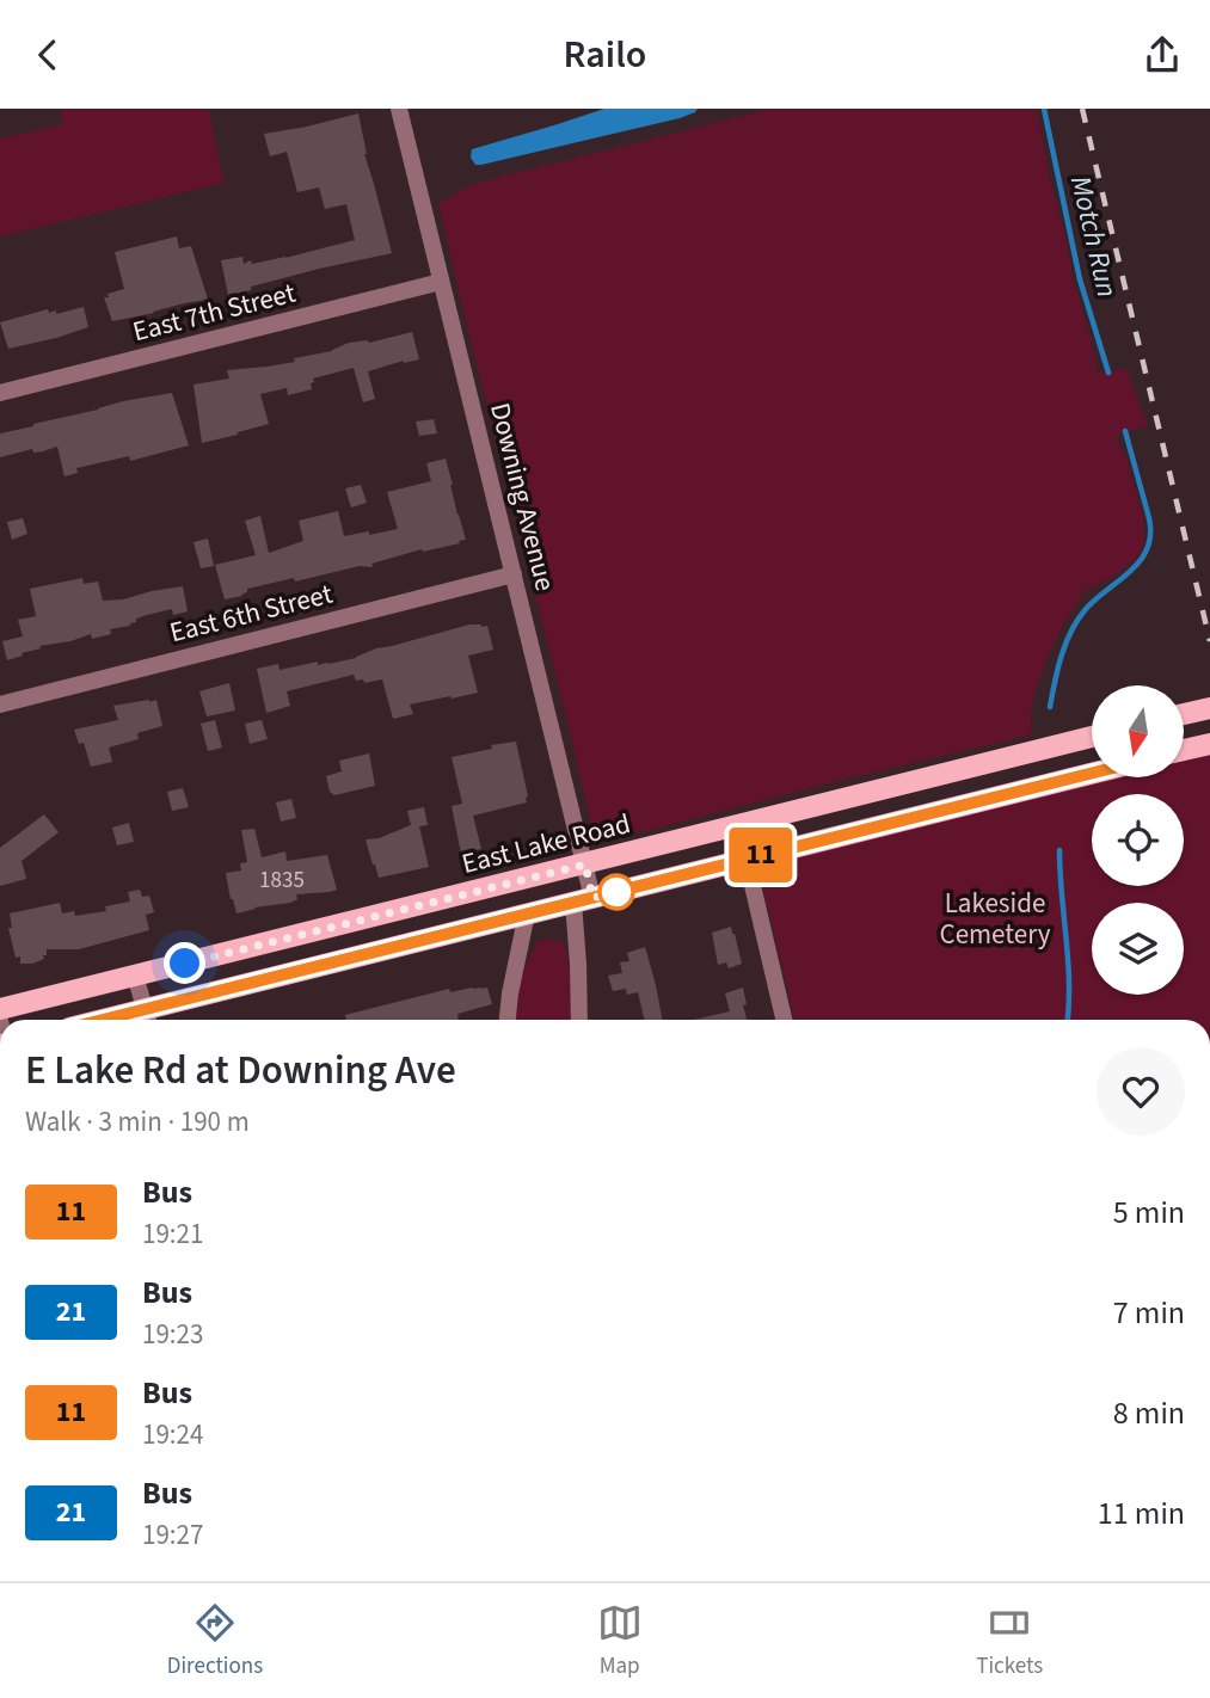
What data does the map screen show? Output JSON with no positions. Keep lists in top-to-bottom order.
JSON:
{
  "streets": {
    "main road": ["East Lake Road"],
    "street": ["East 7th Street", "Downing Avenue", "East 6th Street"]
  },
  "crossings": [
    ["East 7th Street", "Downing Avenue"],
    ["Downing Avenue", "East 6th Street"],
    ["Downing Avenue", "East Lake Road"]
  ],
  "water": ["Motch Run"],
  "parks": ["Lakeside Cemetery"],
  "lines": ["bus line 11"],
  "house_numbers": ["1835"],
  "north": "bottom",
  "page": {
    "header": "Railo",
    "on_map": "11",
    "heading": ["E Lake Rd at Downing Ave", "Walk · 3 min · 190 m"],
    "list": [
      {
        "mark": "11",
        "name": "Bus",
        "note": "19:21",
        "value": "5 min"
      },
      {
        "mark": "21",
        "name": "Bus",
        "note": "19:23",
        "value": "7 min"
      },
      {
        "mark": "11",
        "name": "Bus",
        "note": "19:24",
        "value": "8 min"
      },
      {
        "mark": "21",
        "name": "Bus",
        "note": "19:27",
        "value": "11 min"
      }
    ],
    "tabs": ["Directions", "Map", "Tickets"]
  }
}
